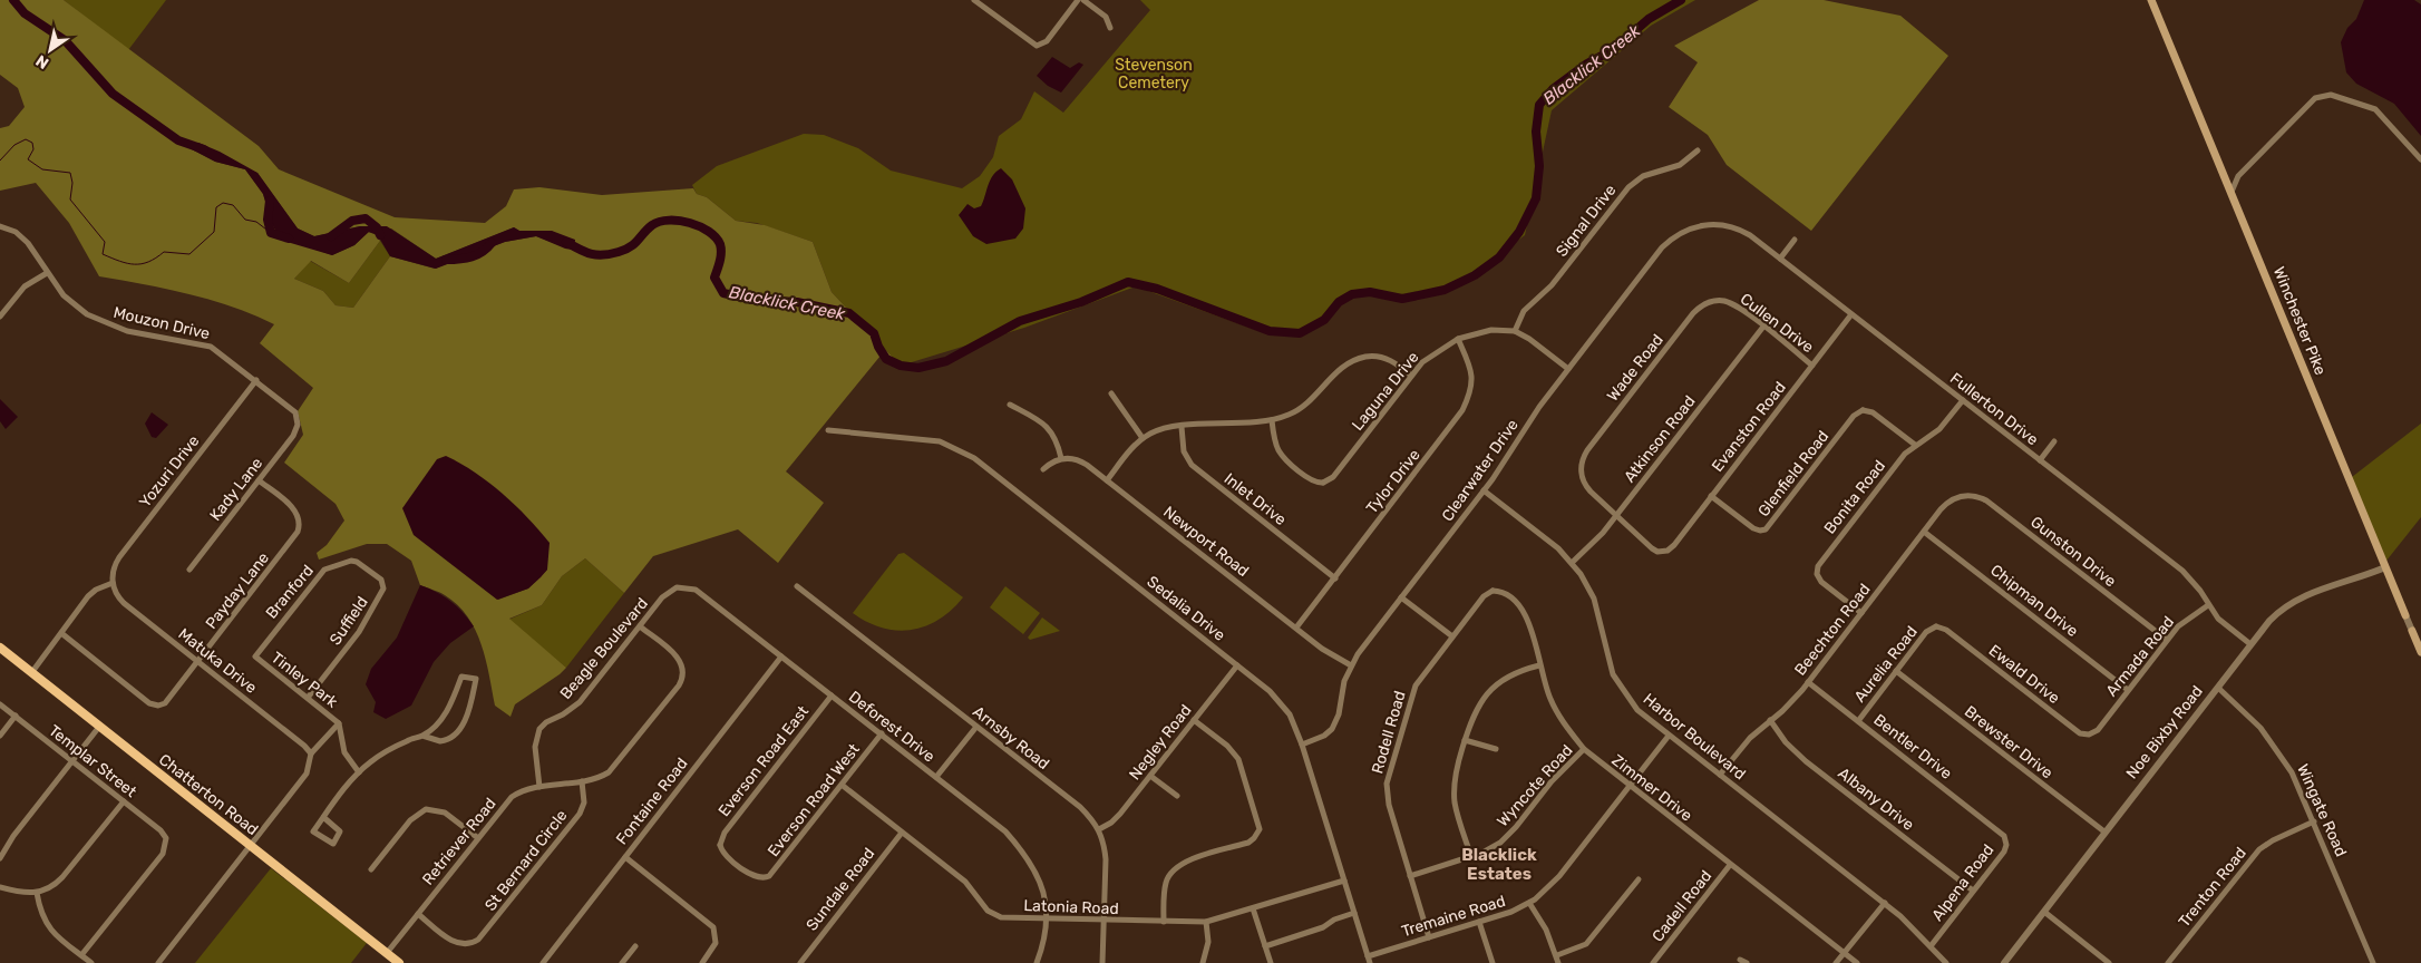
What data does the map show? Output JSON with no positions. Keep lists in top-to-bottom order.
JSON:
{
  "streets": {
    "main road": ["Winchester Pike", "Chatterton Road"],
    "street": [
      "Signal Drive",
      "Mouzon Drive",
      "Cullen Drive",
      "Wade Road",
      "Laguna Drive",
      "Fullerton Drive",
      "Evanston Road",
      "Atkinson Road",
      "Clearwater Drive",
      "Yozuri Drive",
      "Glenfield Road",
      "Tylor Drive",
      "Kady Lane",
      "Bonita Road",
      "Inlet Drive",
      "Newport Road",
      "Gunston Drive",
      "Payday Lane",
      "Branford",
      "Chipman Drive",
      "Sedalia Drive",
      "Suffield",
      "Beechton Road",
      "Beagle Boulevard",
      "Armada Road",
      "Matuka Drive",
      "Aurelia Road",
      "Ewald Drive",
      "Tinley Park",
      "Deforest Drive",
      "Rodell Road",
      "Noe Bixby Road",
      "Harbor Boulevard",
      "Arnsby Road",
      "Negley Road",
      "Brewster Drive",
      "Bentler Drive",
      "Templar Street",
      "Everson Road East",
      "Wyncote Road",
      "Zimmer Drive",
      "Albany Drive",
      "Everson Road West",
      "Fontaine Road",
      "Wingate Road",
      "Retriever Road",
      "St Bernard Circle",
      "Alpena Road",
      "Trenton Road",
      "Sundale Road",
      "Cadell Road",
      "Latonia Road",
      "Tremaine Road"
    ]
  },
  "crossings": [
    ["Signal Drive", "Laguna Drive"],
    ["Winchester Pike", "Noe Bixby Road"],
    ["Mouzon Drive", "Yozuri Drive"],
    ["Mouzon Drive", "Kady Lane"],
    ["Cullen Drive", "Wade Road"],
    ["Cullen Drive", "Evanston Road"],
    ["Cullen Drive", "Atkinson Road"],
    ["Wade Road", "Evanston Road"],
    ["Wade Road", "Atkinson Road"],
    ["Laguna Drive", "Tylor Drive"],
    ["Fullerton Drive", "Evanston Road"],
    ["Fullerton Drive", "Clearwater Drive"],
    ["Fullerton Drive", "Bonita Road"],
    ["Fullerton Drive", "Armada Road"],
    ["Fullerton Drive", "Noe Bixby Road"],
    ["Evanston Road", "Atkinson Road"],
    ["Evanston Road", "Glenfield Road"],
    ["Atkinson Road", "Harbor Boulevard"],
    ["Clearwater Drive", "Newport Road"],
    ["Clearwater Drive", "Sedalia Drive"],
    ["Clearwater Drive", "Harbor Boulevard"],
    ["Yozuri Drive", "Matuka Drive"],
    ["Glenfield Road", "Bonita Road"],
    ["Tylor Drive", "Inlet Drive"],
    ["Tylor Drive", "Newport Road"],
    ["Kady Lane", "Payday Lane"],
    ["Gunston Drive", "Beechton Road"],
    ["Gunston Drive", "Armada Road"],
    ["Payday Lane", "Matuka Drive"],
    ["Branford", "Suffield"],
    ["Branford", "Tinley Park"],
    ["Chipman Drive", "Beechton Road"],
    ["Chipman Drive", "Armada Road"],
    ["Sedalia Drive", "Negley Road"],
    ["Sedalia Drive", "Latonia Road"],
    ["Sedalia Drive", "Tremaine Road"],
    ["Suffield", "Tinley Park"],
    ["Beechton Road", "Harbor Boulevard"],
    ["Beechton Road", "Bentler Drive"],
    ["Beechton Road", "Albany Drive"],
    ["Beagle Boulevard", "Deforest Drive"],
    ["Beagle Boulevard", "Retriever Road"],
    ["Armada Road", "Ewald Drive"],
    ["Matuka Drive", "Tinley Park"],
    ["Aurelia Road", "Ewald Drive"],
    ["Aurelia Road", "Brewster Drive"],
    ["Aurelia Road", "Bentler Drive"],
    ["Deforest Drive", "Everson Road East"],
    ["Deforest Drive", "Everson Road West"],
    ["Deforest Drive", "Fontaine Road"],
    ["Deforest Drive", "Latonia Road"],
    ["Rodell Road", "Wyncote Road"],
    ["Rodell Road", "Zimmer Drive"],
    ["Rodell Road", "Tremaine Road"],
    ["Noe Bixby Road", "Brewster Drive"],
    ["Noe Bixby Road", "Wingate Road"],
    ["Harbor Boulevard", "Alpena Road"],
    ["Harbor Boulevard", "Tremaine Road"],
    ["Arnsby Road", "Negley Road"],
    ["Arnsby Road", "Latonia Road"],
    ["Bentler Drive", "Alpena Road"],
    ["Everson Road East", "Everson Road West"],
    ["Wyncote Road", "Zimmer Drive"],
    ["Zimmer Drive", "Cadell Road"],
    ["Zimmer Drive", "Tremaine Road"],
    ["Chatterton Road", "Retriever Road"],
    ["Albany Drive", "Alpena Road"],
    ["Everson Road West", "Latonia Road"],
    ["Wingate Road", "Trenton Road"],
    ["Retriever Road", "St Bernard Circle"],
    ["Sundale Road", "Latonia Road"]
  ],
  "districts": ["Blacklick Estates"],
  "water": ["Blacklick Creek"],
  "parks": ["Stevenson Cemetery"],
  "north": "bottom left"
}
